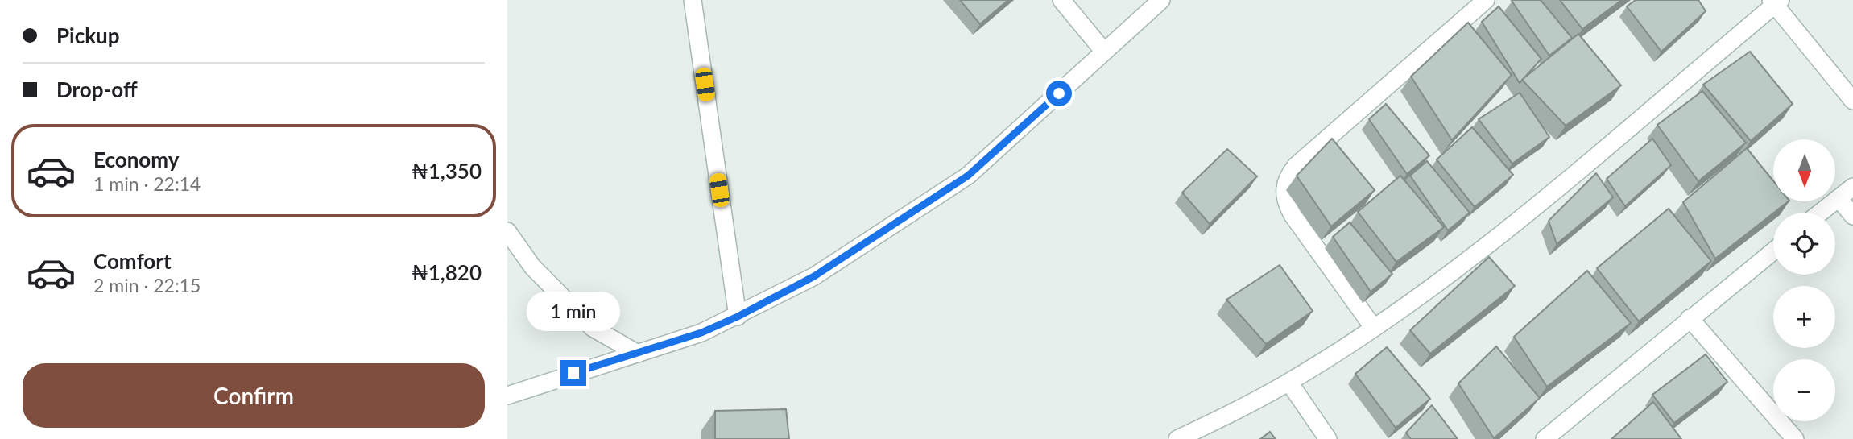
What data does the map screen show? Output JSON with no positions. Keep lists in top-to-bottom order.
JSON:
{
  "north": "bottom",
  "page": {
    "banner": ["Pickup", "Drop-off"],
    "list": [
      {
        "name": "Economy",
        "note": "1 min · 22:14",
        "value": "₦1,350"
      },
      {
        "name": "Comfort",
        "note": "2 min · 22:15",
        "value": "₦1,820"
      }
    ],
    "map_buttons": ["+", "−"],
    "bubble": "1 min",
    "buttons": "Confirm"
  }
}
